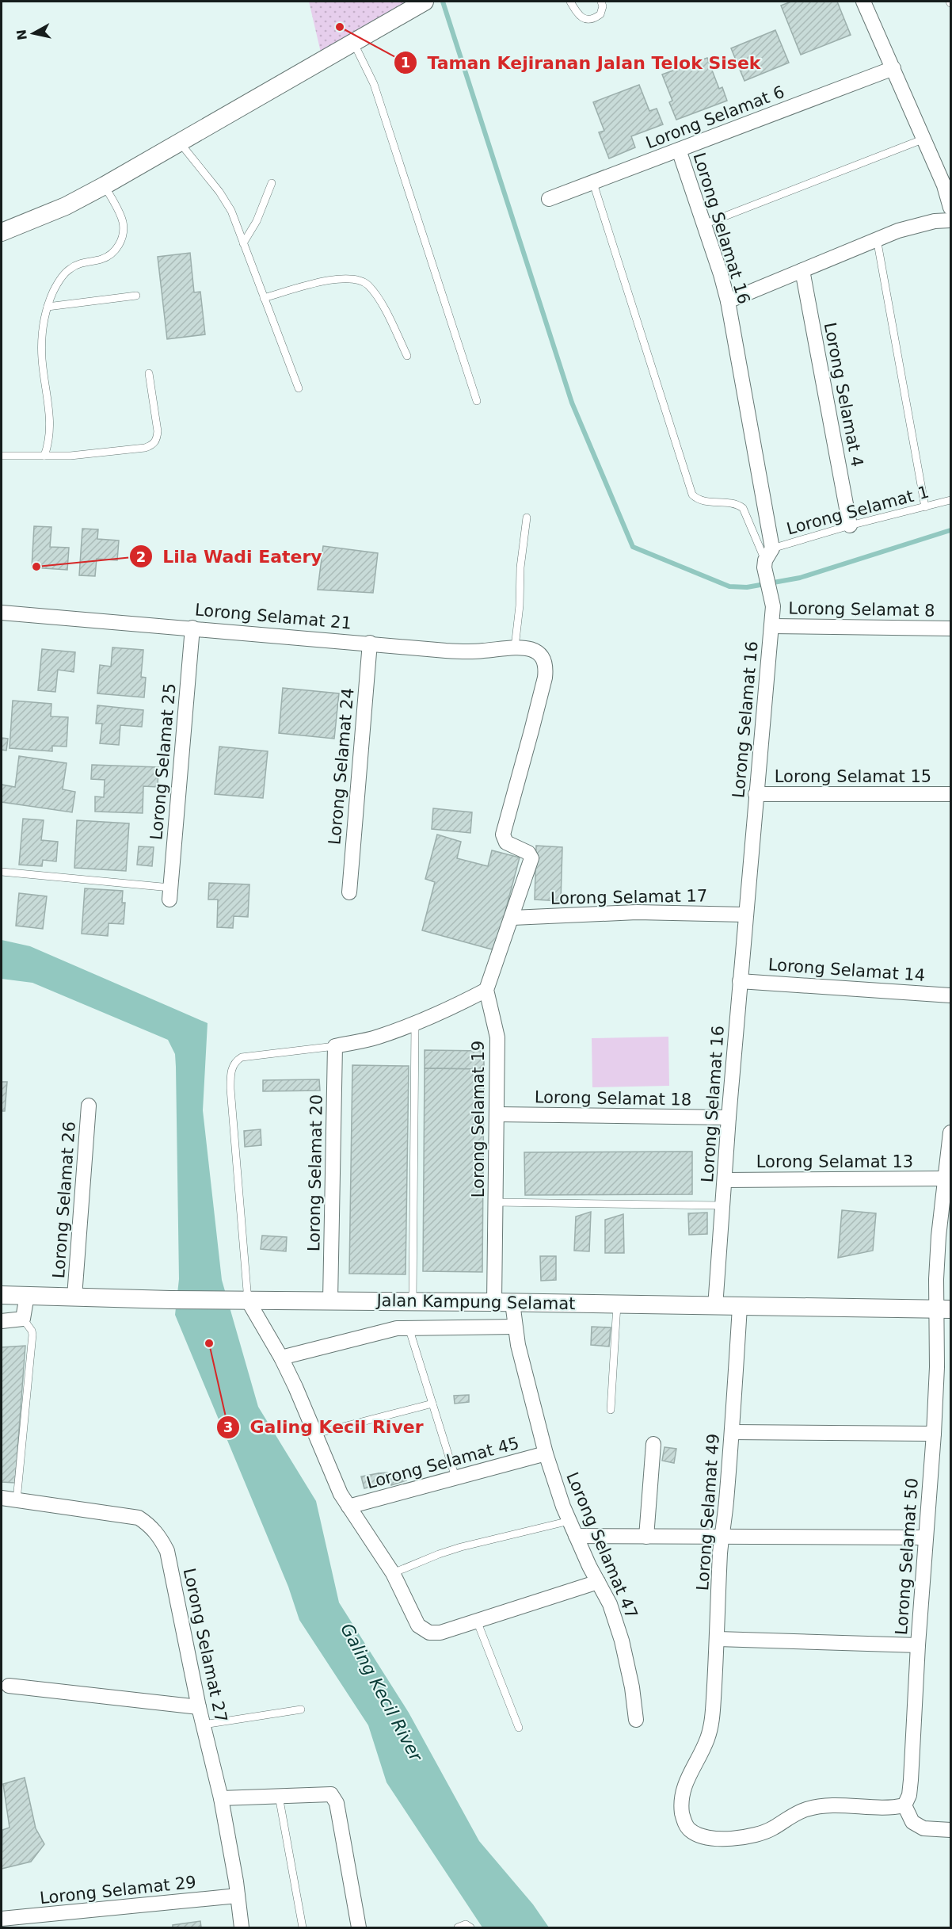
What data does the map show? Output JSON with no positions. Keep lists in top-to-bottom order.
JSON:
{
  "streets": {
    "street": [
      "Lorong Selamat 6",
      "Lorong Selamat 16",
      "Lorong Selamat 4",
      "Lorong Selamat 8",
      "Lorong Selamat 21",
      "Lorong Selamat 25",
      "Lorong Selamat 24",
      "Lorong Selamat 15",
      "Lorong Selamat 17",
      "Lorong Selamat 14",
      "Lorong Selamat 18",
      "Lorong Selamat 19",
      "Lorong Selamat 13",
      "Lorong Selamat 20",
      "Lorong Selamat 26",
      "Jalan Kampung Selamat",
      "Lorong Selamat 45",
      "Lorong Selamat 49",
      "Lorong Selamat 47",
      "Lorong Selamat 50",
      "Lorong Selamat 27",
      "Lorong Selamat 29"
    ],
    "lane": ["Lorong Selamat 1"]
  },
  "crossings": [
    ["Lorong Selamat 6", "Lorong Selamat 16"],
    ["Lorong Selamat 16", "Lorong Selamat 1"],
    ["Lorong Selamat 16", "Lorong Selamat 8"],
    ["Lorong Selamat 16", "Lorong Selamat 15"],
    ["Lorong Selamat 16", "Lorong Selamat 17"],
    ["Lorong Selamat 16", "Lorong Selamat 14"],
    ["Lorong Selamat 16", "Lorong Selamat 18"],
    ["Lorong Selamat 16", "Lorong Selamat 13"],
    ["Lorong Selamat 16", "Jalan Kampung Selamat"],
    ["Lorong Selamat 4", "Lorong Selamat 1"],
    ["Lorong Selamat 21", "Lorong Selamat 25"],
    ["Lorong Selamat 21", "Lorong Selamat 24"],
    ["Lorong Selamat 21", "Lorong Selamat 17"],
    ["Lorong Selamat 18", "Lorong Selamat 19"],
    ["Lorong Selamat 19", "Jalan Kampung Selamat"],
    ["Lorong Selamat 13", "Lorong Selamat 50"],
    ["Lorong Selamat 20", "Jalan Kampung Selamat"],
    ["Lorong Selamat 26", "Jalan Kampung Selamat"],
    ["Jalan Kampung Selamat", "Lorong Selamat 49"],
    ["Jalan Kampung Selamat", "Lorong Selamat 47"],
    ["Jalan Kampung Selamat", "Lorong Selamat 50"],
    ["Lorong Selamat 45", "Lorong Selamat 47"],
    ["Lorong Selamat 49", "Lorong Selamat 50"],
    ["Lorong Selamat 27", "Lorong Selamat 29"]
  ],
  "water": ["Galing Kecil River"],
  "places": ["Taman Kejiranan Jalan Telok Sisek", "Lila Wadi Eatery", "Galing Kecil River"],
  "north": "left"
}
